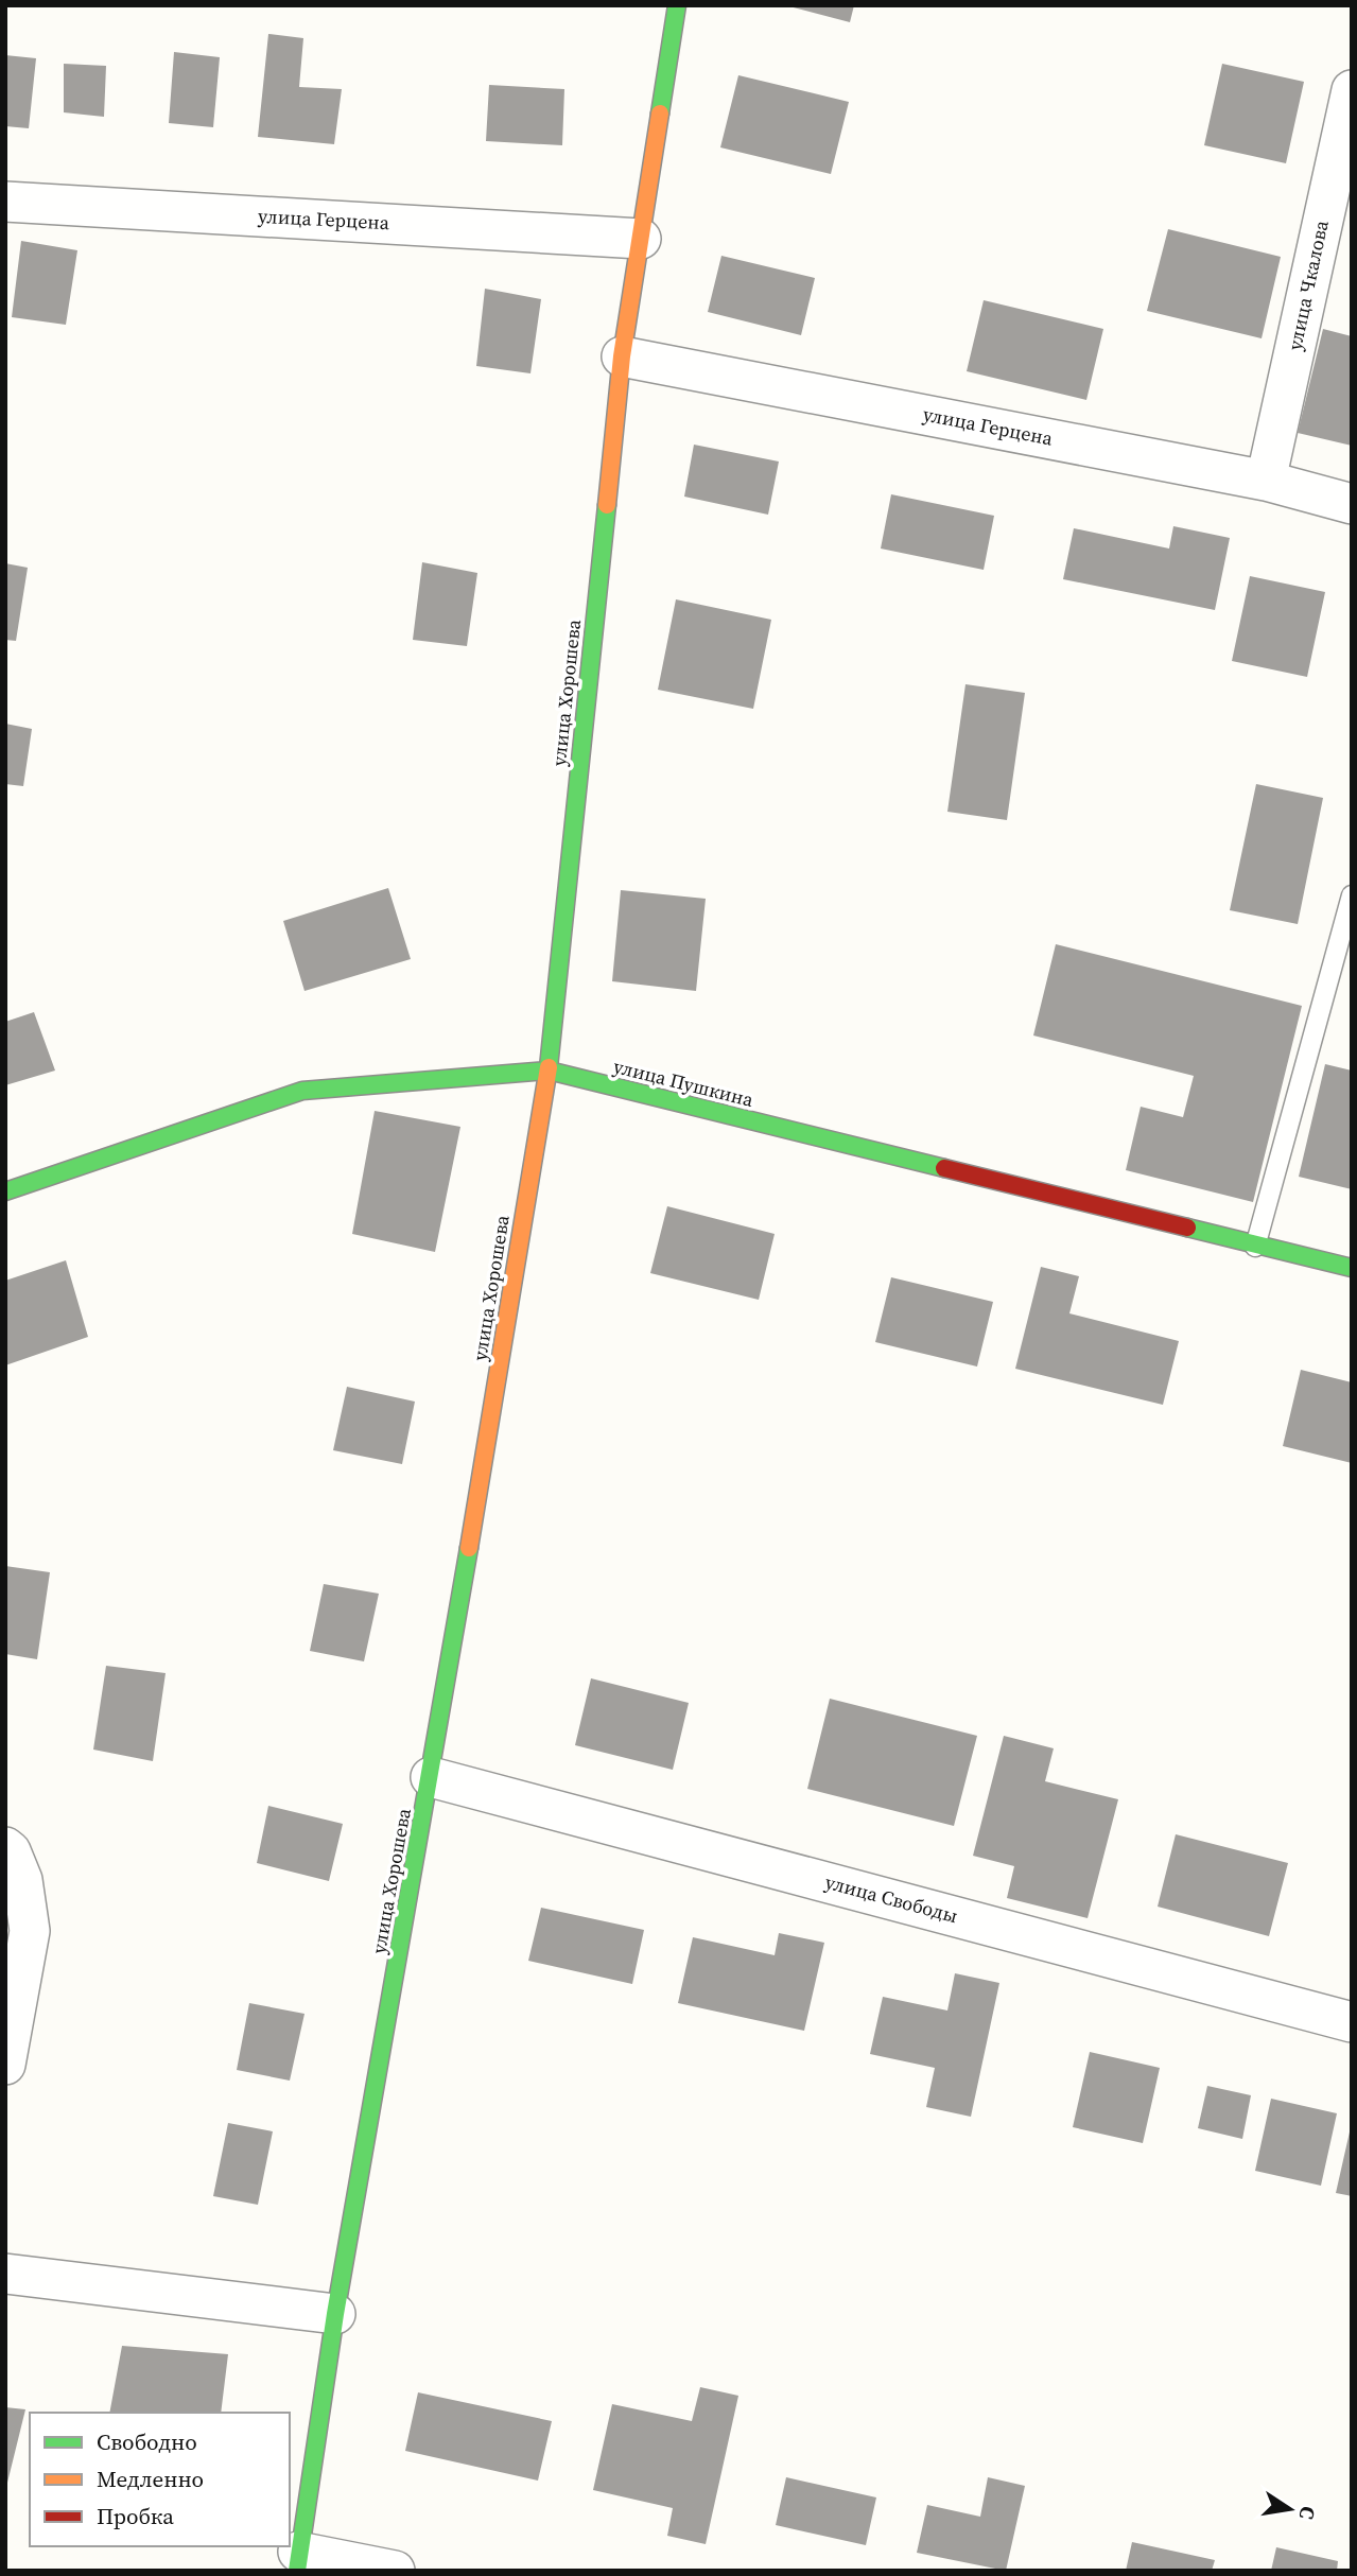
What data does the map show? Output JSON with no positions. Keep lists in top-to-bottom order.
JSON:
{
  "streets": {
    "street": [
      "улица Герцена",
      "улица Чкалова",
      "улица Хорошева",
      "улица Пушкина",
      "улица Свободы"
    ]
  },
  "crossings": [
    ["улица Герцена", "улица Чкалова"],
    ["улица Герцена", "улица Хорошева"],
    ["улица Хорошева", "улица Пушкина"],
    ["улица Хорошева", "улица Свободы"]
  ],
  "legend": ["Свободно", "Медленно", "Пробка"],
  "north": "right"
}
